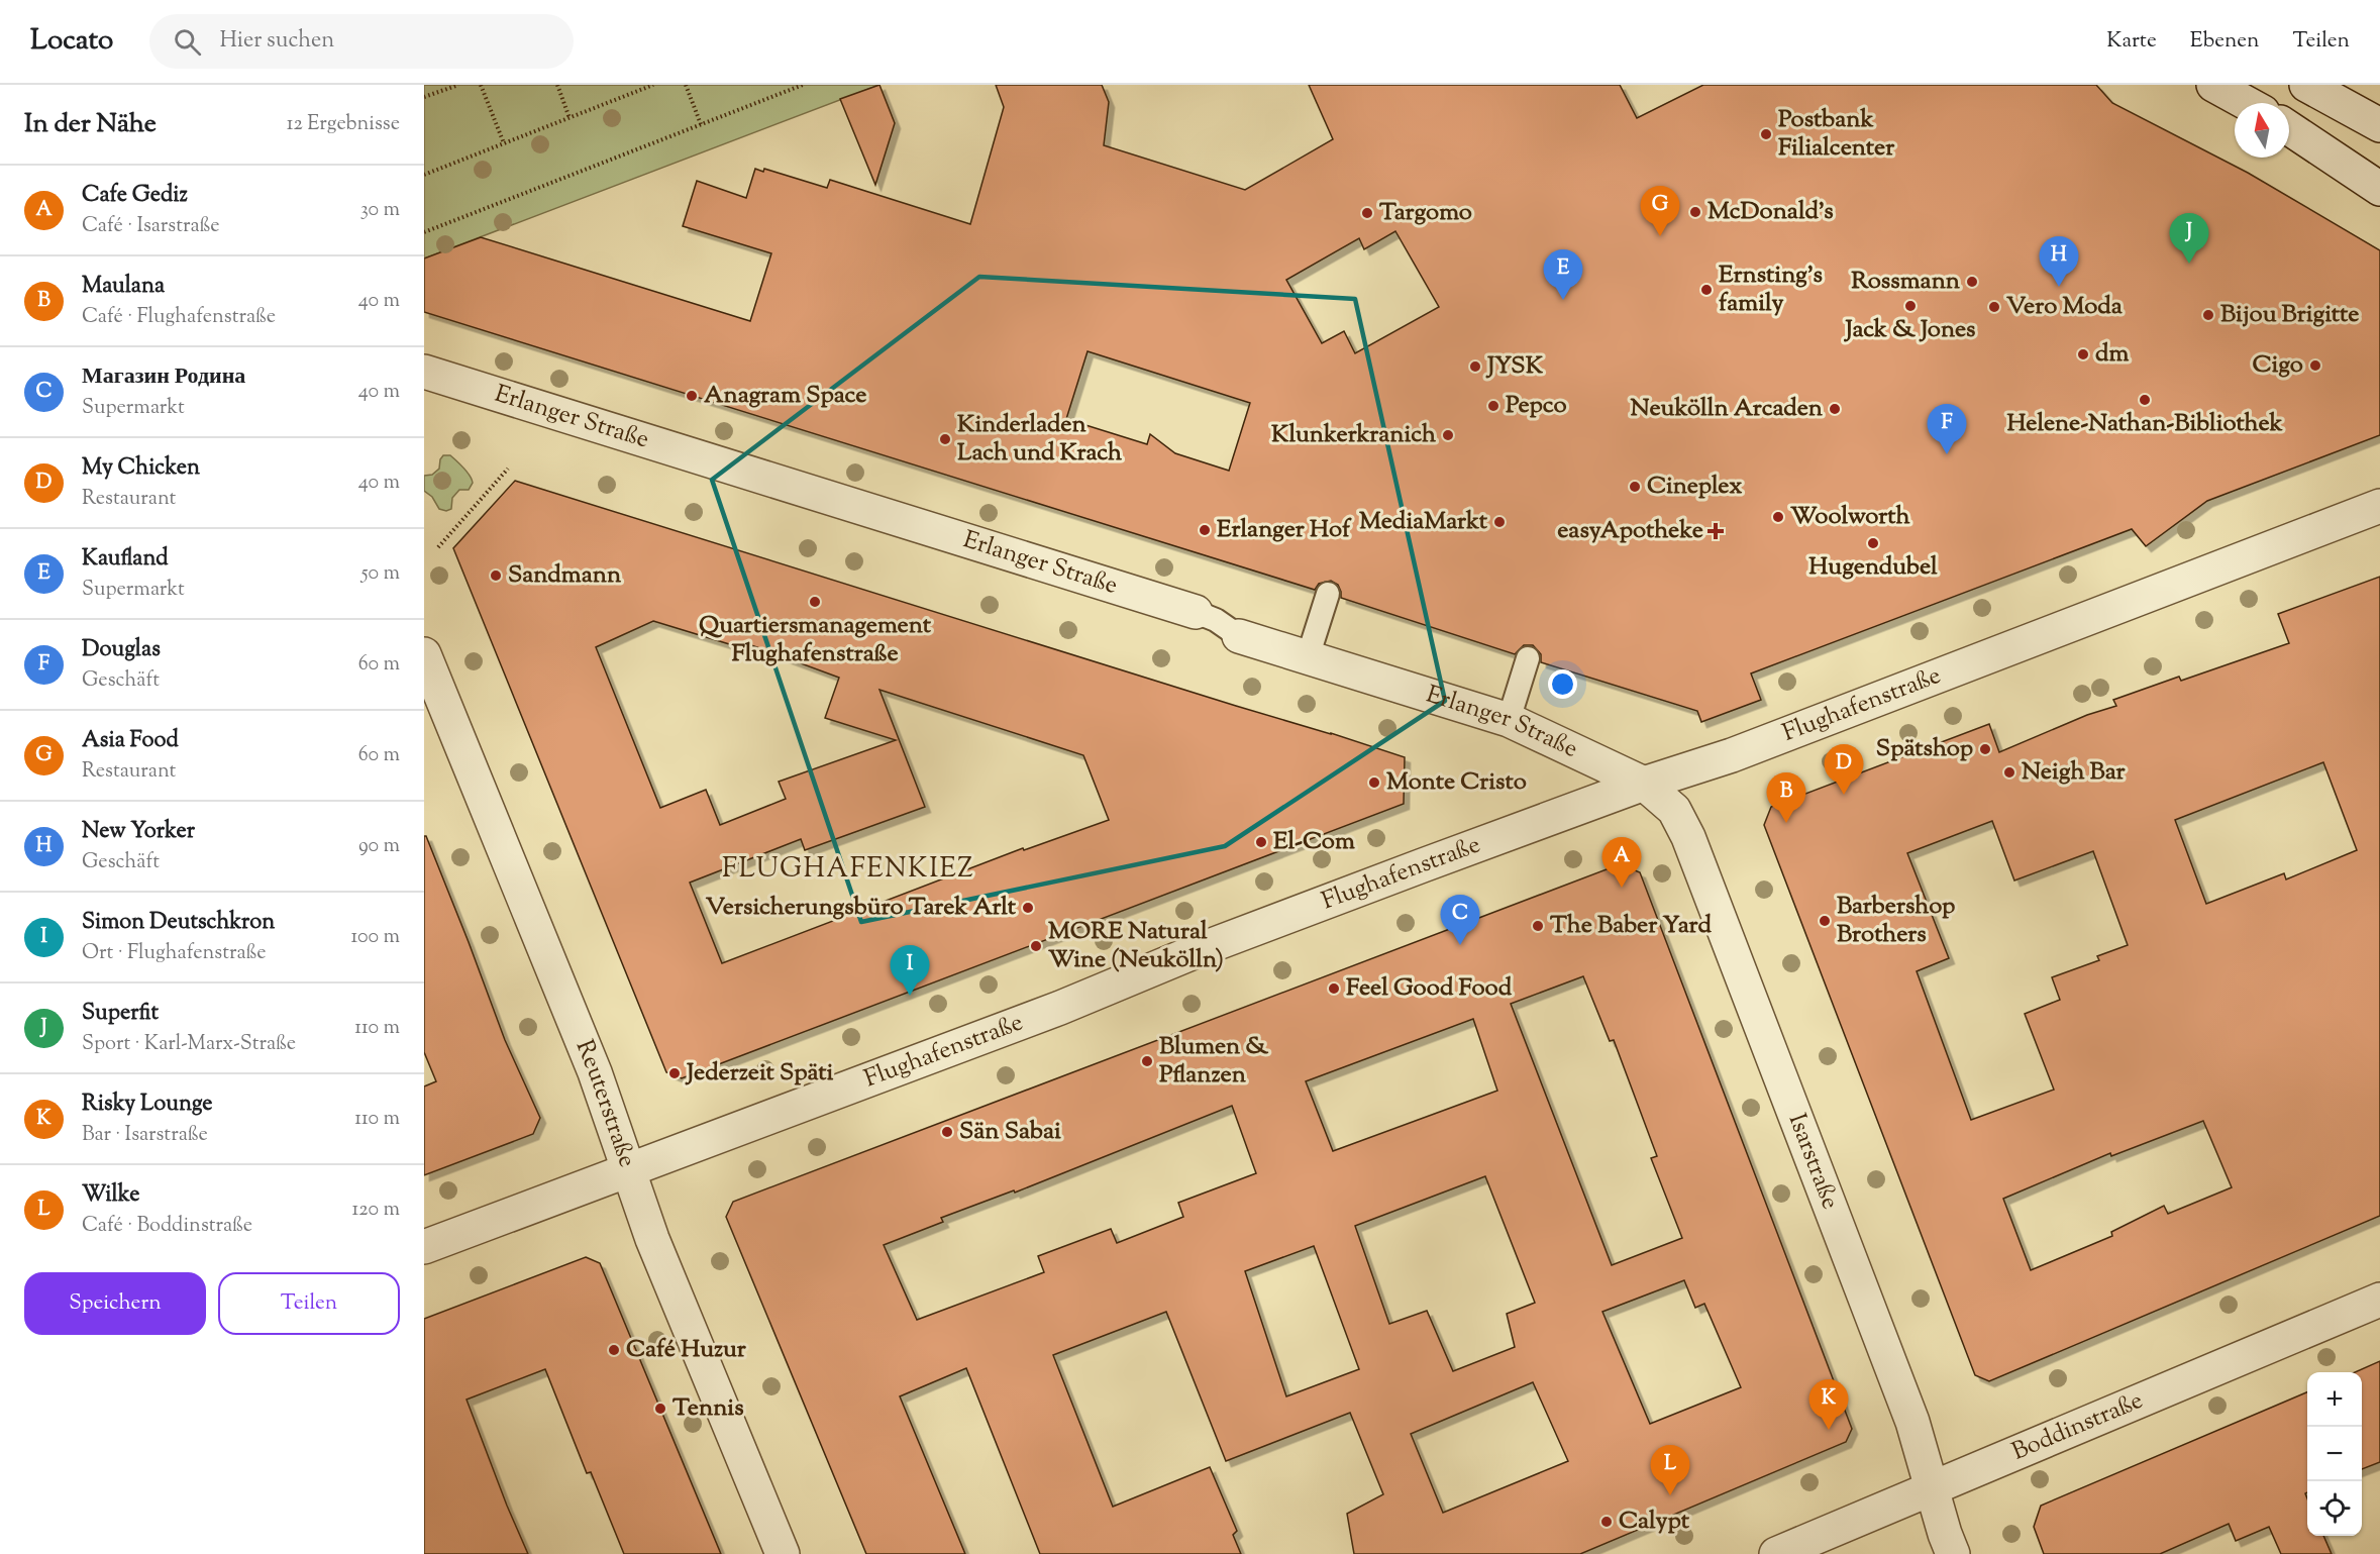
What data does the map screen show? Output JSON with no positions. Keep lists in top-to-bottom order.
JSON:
{
  "streets": {
    "street": [
      "Erlanger Straße",
      "Flughafenstraße",
      "Reuterstraße",
      "Isarstraße",
      "Boddinstraße"
    ]
  },
  "crossings": [
    ["Erlanger Straße", "Flughafenstraße"],
    ["Erlanger Straße", "Isarstraße"],
    ["Flughafenstraße", "Reuterstraße"],
    ["Flughafenstraße", "Isarstraße"],
    ["Isarstraße", "Boddinstraße"]
  ],
  "districts": ["FLUGHAFENKIEZ"],
  "places": {
    "other": [
      "Postbank Filialcenter",
      "McDonald's",
      "Targomo",
      "Rossmann",
      "Ernsting's family",
      "Jack & Jones",
      "Vero Moda",
      "Bijou Brigitte",
      "dm",
      "Cigo",
      "JYSK",
      "Anagram Space",
      "Helene-Nathan-Bibliothek",
      "Pepco",
      "Neukölln Arcaden",
      "Klunkerkranich",
      "Kinderladen Lach und Krach",
      "Cineplex",
      "Woolworth",
      "MediaMarkt",
      "Erlanger Hof",
      "Hugendubel",
      "Sandmann",
      "Quartiersmanagement Flughafenstraße",
      "Spätshop",
      "Neigh Bar",
      "Monte Cristo",
      "El-Com",
      "Versicherungsbüro Tarek Arlt",
      "Barbershop Brothers",
      "The Baber Yard",
      "MORE Natural Wine (Neukölln)",
      "Feel Good Food",
      "Blumen & Pflanzen",
      "Jederzeit Späti",
      "Sän Sabai",
      "Café Huzur",
      "Tennis",
      "Calypt"
    ],
    "health": ["easyApotheke"]
  },
  "north": "top",
  "page": {
    "header": "Locato",
    "search": "Hier suchen",
    "nav": ["Karte", "Ebenen", "Teilen"],
    "heading": ["In der Nähe", "12 Ergebnisse"],
    "list": [
      {
        "mark": "A",
        "name": "Cafe Gediz",
        "note": "Café · Isarstraße",
        "value": "30 m"
      },
      {
        "mark": "B",
        "name": "Maulana",
        "note": "Café · Flughafenstraße",
        "value": "40 m"
      },
      {
        "mark": "C",
        "name": "Магазин Родина",
        "note": "Supermarkt",
        "value": "40 m"
      },
      {
        "mark": "D",
        "name": "My Chicken",
        "note": "Restaurant",
        "value": "40 m"
      },
      {
        "mark": "E",
        "name": "Kaufland",
        "note": "Supermarkt",
        "value": "50 m"
      },
      {
        "mark": "F",
        "name": "Douglas",
        "note": "Geschäft",
        "value": "60 m"
      },
      {
        "mark": "G",
        "name": "Asia Food",
        "note": "Restaurant",
        "value": "60 m"
      },
      {
        "mark": "H",
        "name": "New Yorker",
        "note": "Geschäft",
        "value": "90 m"
      },
      {
        "mark": "I",
        "name": "Simon Deutschkron",
        "note": "Ort · Flughafenstraße",
        "value": "100 m"
      },
      {
        "mark": "J",
        "name": "Superfit",
        "note": "Sport · Karl-Marx-Straße",
        "value": "110 m"
      },
      {
        "mark": "K",
        "name": "Risky Lounge",
        "note": "Bar · Isarstraße",
        "value": "110 m"
      },
      {
        "mark": "L",
        "name": "Wilke",
        "note": "Café · Boddinstraße",
        "value": "120 m"
      }
    ],
    "pins": [
      "G",
      "J",
      "H",
      "E",
      "F",
      "D",
      "B",
      "A",
      "C",
      "I",
      "K",
      "L"
    ],
    "buttons": ["Speichern", "Teilen"],
    "map_buttons": ["+", "−"]
  }
}
